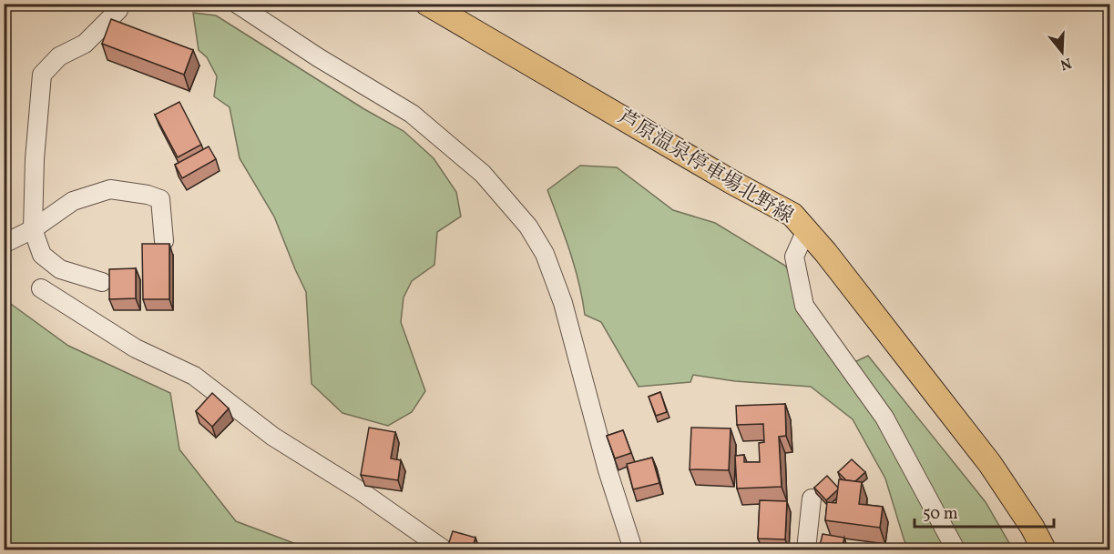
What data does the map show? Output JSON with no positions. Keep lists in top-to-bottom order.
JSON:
{
  "streets": {
    "main road": ["芦原温泉停車場北野線"]
  },
  "scale_bar": "50 m",
  "north": "bottom"
}
